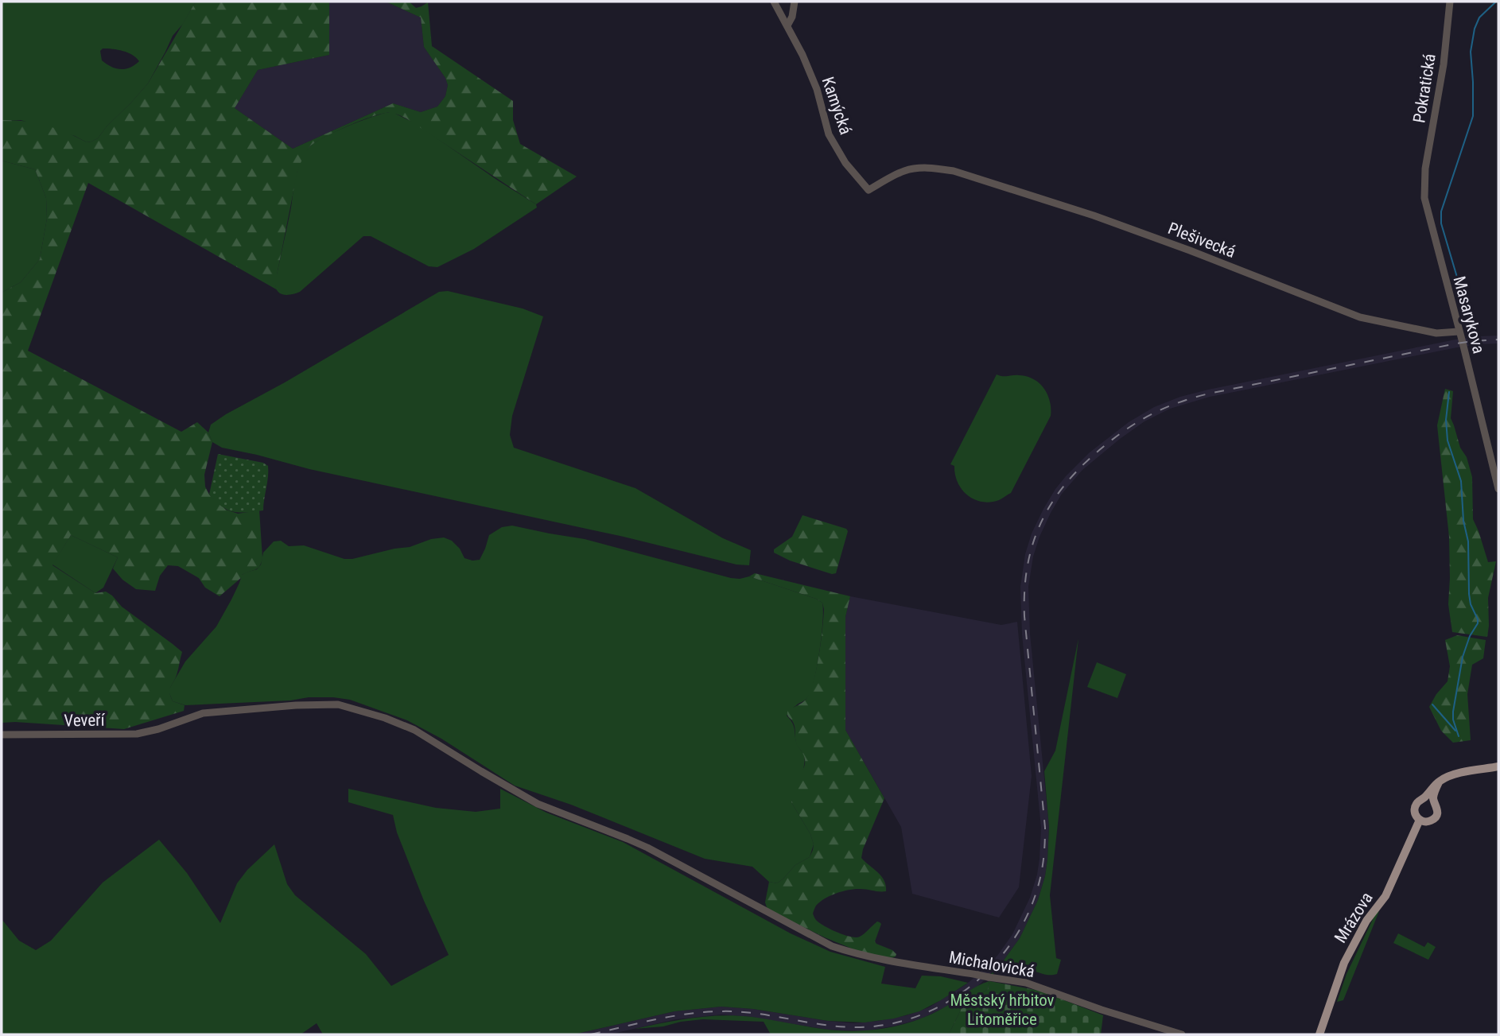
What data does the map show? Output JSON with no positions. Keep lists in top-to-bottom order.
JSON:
{
  "streets": {
    "main road": ["Mrázova"],
    "street": [
      "Pokratická",
      "Kamýcká",
      "Plešivecká",
      "Masarykova",
      "Veveří",
      "Michalovická"
    ]
  },
  "crossings": [
    ["Pokratická", "Masarykova"],
    ["Kamýcká", "Plešivecká"],
    ["Plešivecká", "Masarykova"],
    ["Veveří", "Michalovická"]
  ],
  "parks": ["Městský hřbitov Litoměřice"]
}
